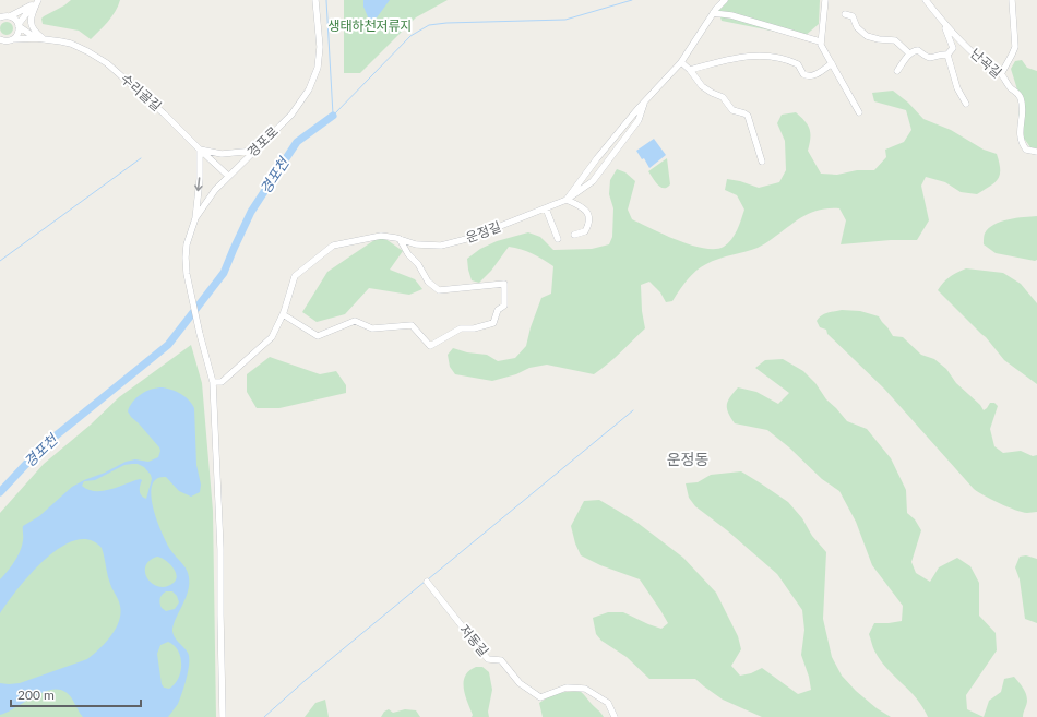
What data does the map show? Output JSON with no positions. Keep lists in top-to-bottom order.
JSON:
{
  "streets": {
    "street": [
      "난곡길",
      "수리골길",
      "경포로",
      "운정길",
      "저동길"
    ]
  },
  "crossings": [
    ["수리골길", "경포로"],
    ["경포로", "운정길"]
  ],
  "districts": ["운정동"],
  "water": ["경포천"],
  "parks": ["생태하천저류지"],
  "scale_bar": "200 m"
}
